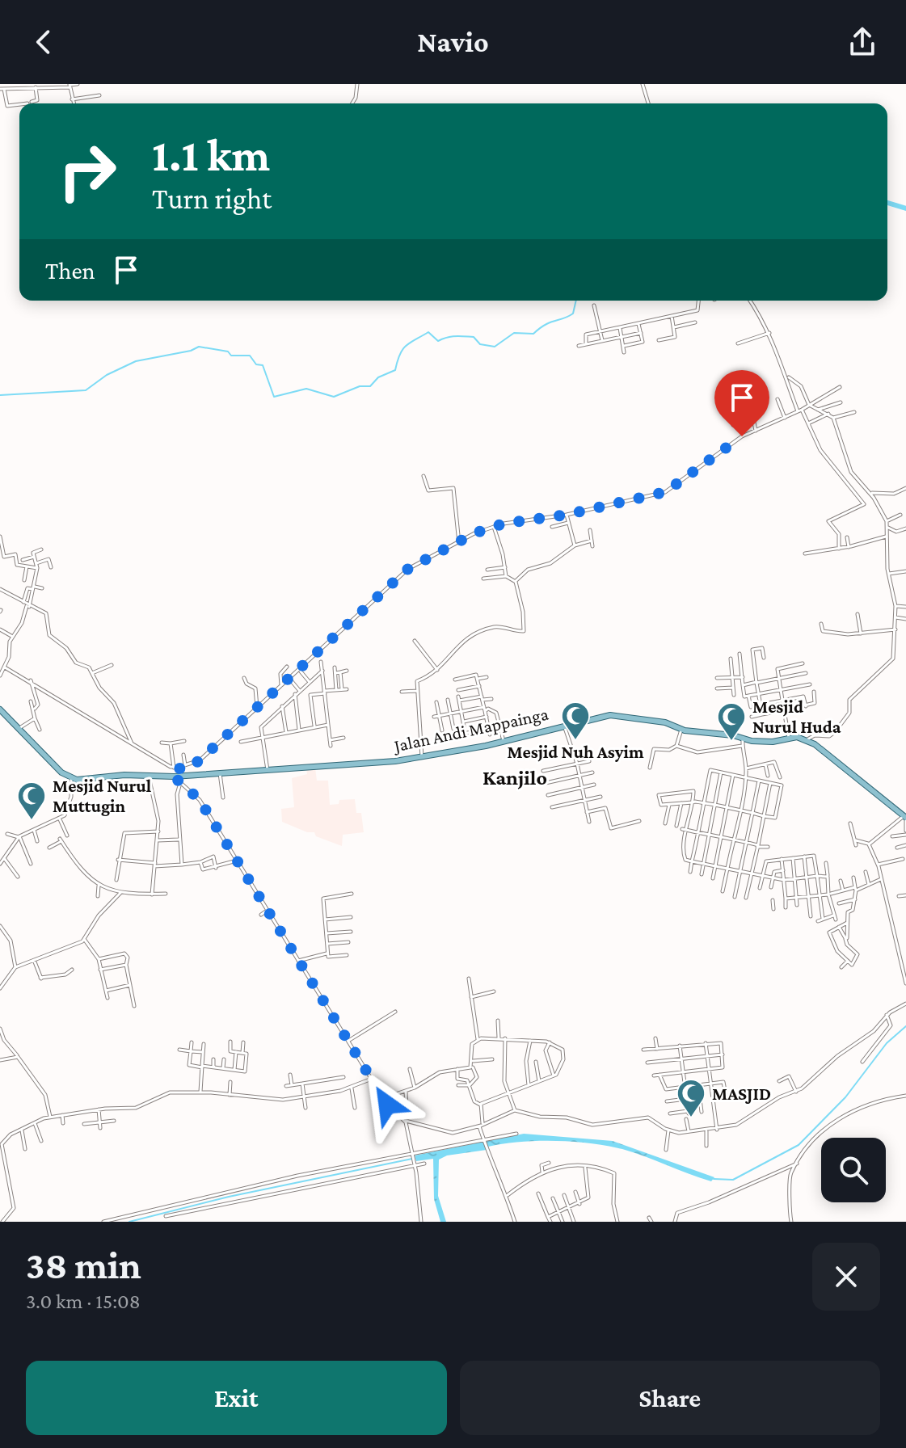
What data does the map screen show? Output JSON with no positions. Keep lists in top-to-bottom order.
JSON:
{
  "streets": {
    "main road": ["Jalan Andi Mappainga"]
  },
  "districts": ["Kanjilo"],
  "places": {
    "mosque": [
      "Mesjid Nuh Asyim",
      "Mesjid Nurul Huda",
      "Mesjid Nurul Muttugin",
      "MASJID"
    ]
  },
  "page": {
    "header": "Navio",
    "turn": ["1.1 km", "Turn right"],
    "then": "Then",
    "heading": ["38 min", "3.0 km · 15:08"],
    "buttons": ["Exit", "Share"]
  }
}
